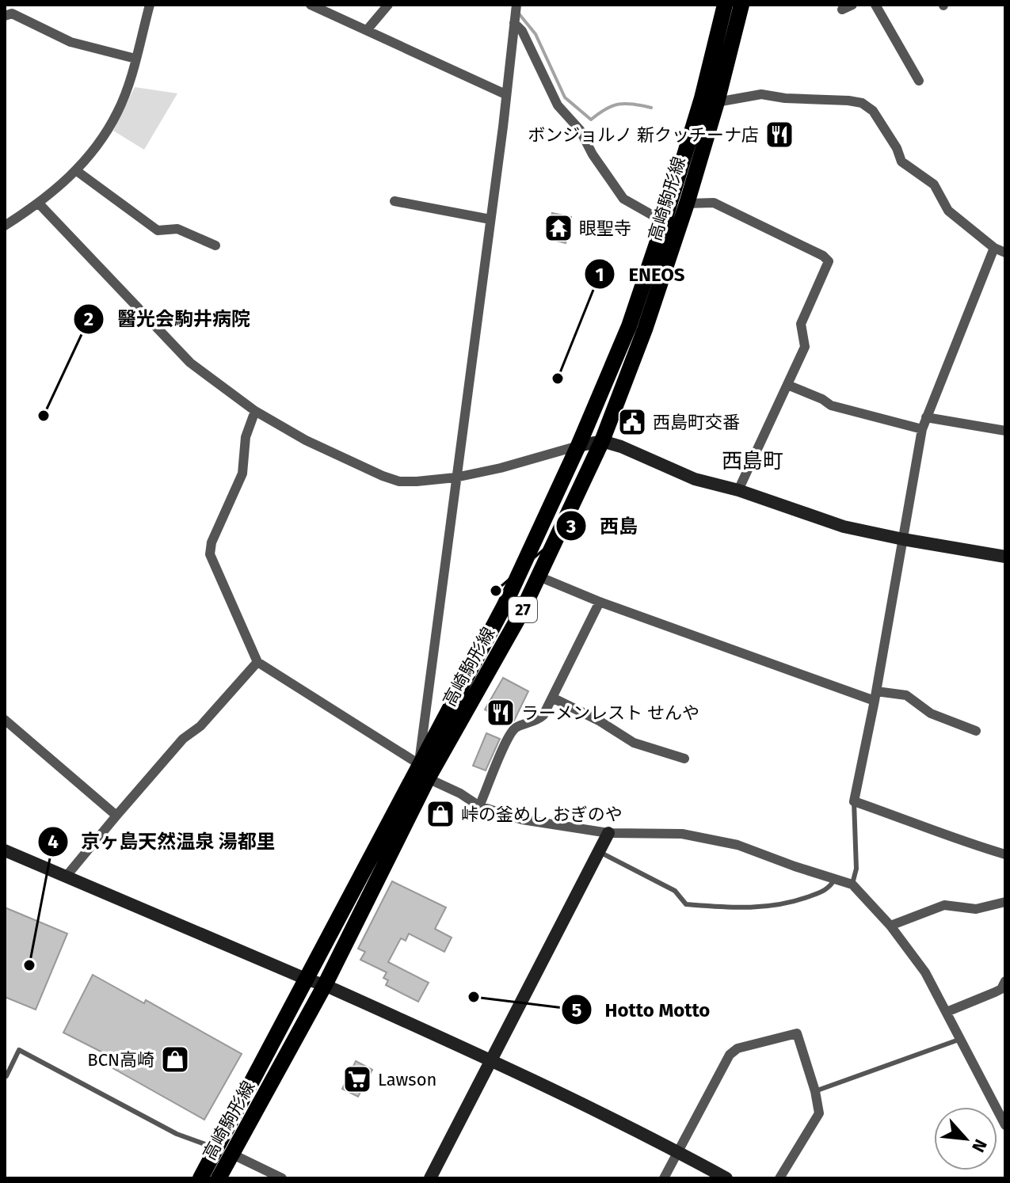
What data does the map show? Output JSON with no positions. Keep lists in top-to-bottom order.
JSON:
{
  "streets": {
    "main road": ["高崎駒形線", "27"]
  },
  "districts": ["西島町"],
  "places": {
    "restaurant": ["ボンジョルノ 新クッチーナ店", "ラーメンレスト せんや"],
    "temple": ["眼聖寺"],
    "other": [
      "ENEOS",
      "醫光会駒井病院",
      "西島",
      "京ヶ島天然温泉 湯都里",
      "Hotto Motto"
    ],
    "public building": ["西島町交番"],
    "shop": ["峠の釜めし おぎのや", "BCN高崎"],
    "supermarket": ["Lawson"]
  },
  "north": "bottom right"
}
